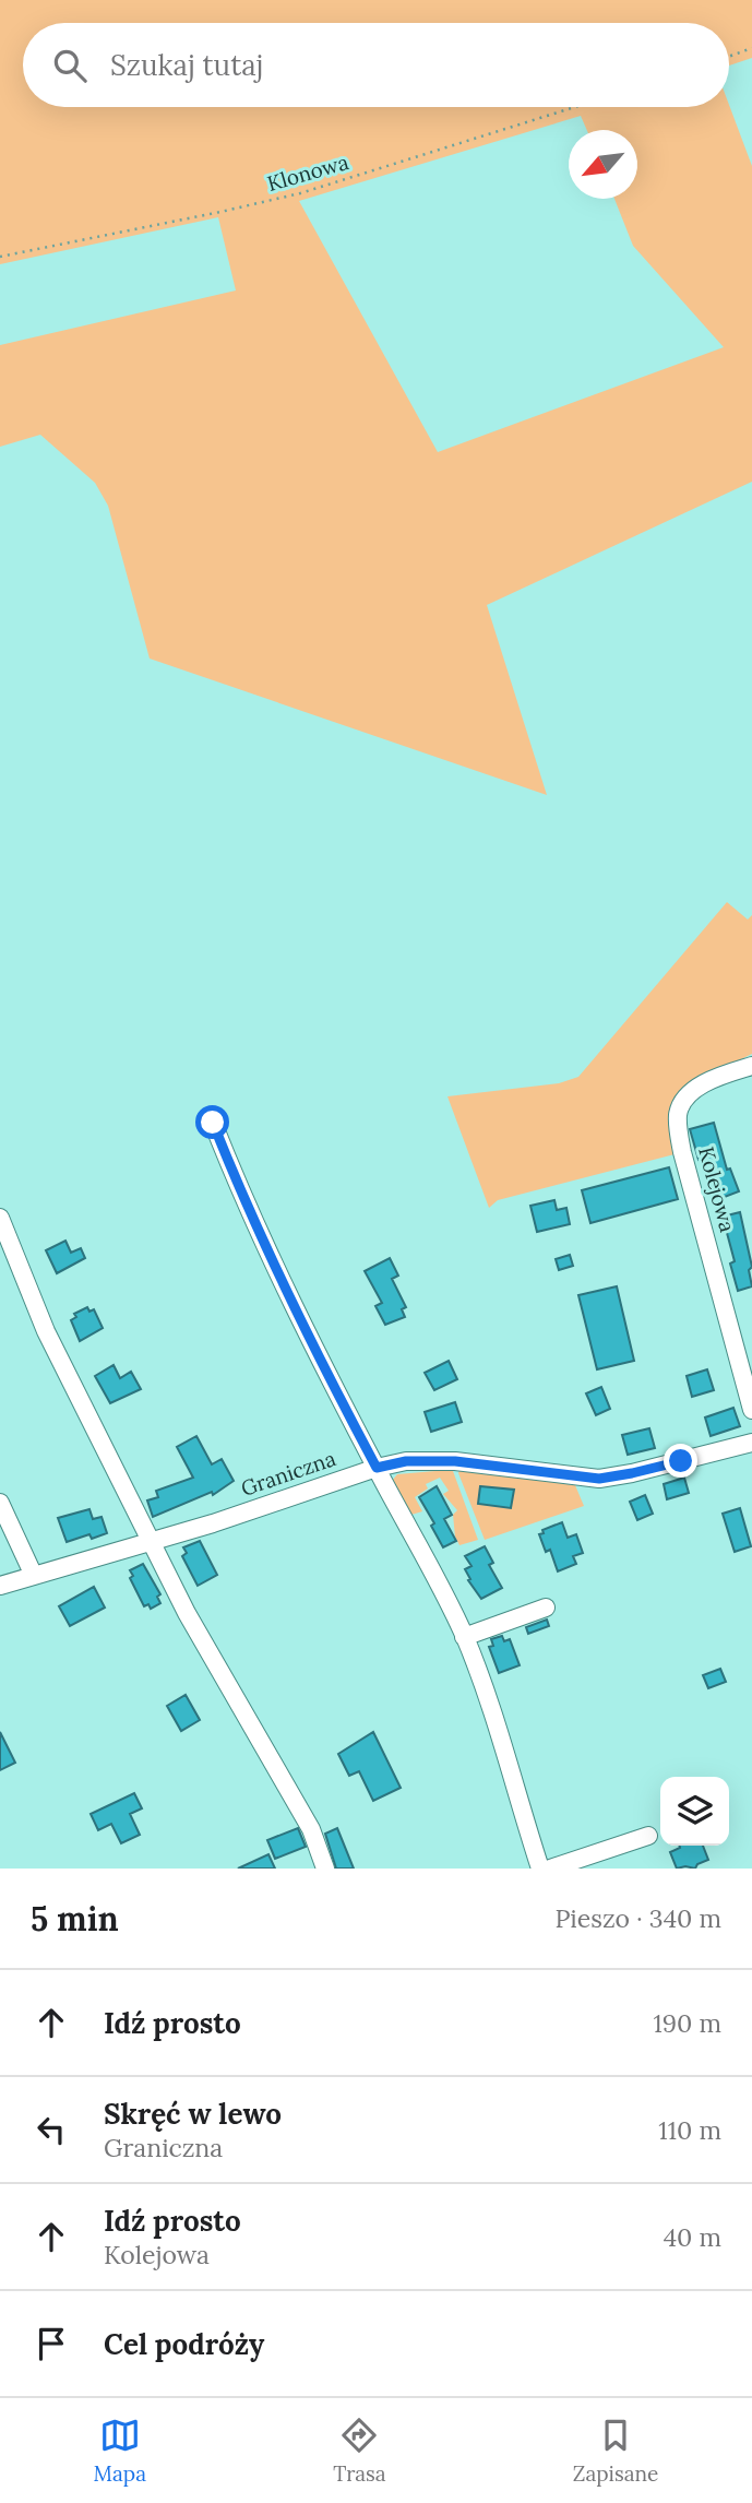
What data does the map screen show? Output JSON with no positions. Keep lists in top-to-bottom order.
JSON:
{
  "streets": {
    "street": ["Kolejowa", "Graniczna"],
    "path": ["Klonowa"]
  },
  "north": "bottom left",
  "page": {
    "search": "Szukaj tutaj",
    "heading": ["5 min", "Pieszo · 340 m"],
    "list": [
      ["Idź prosto", "190 m"],
      ["Skręć w lewo", "Graniczna", "110 m"],
      ["Idź prosto", "Kolejowa", "40 m"],
      "Cel podróży"
    ],
    "nav": ["Mapa", "Trasa", "Zapisane"]
  }
}
